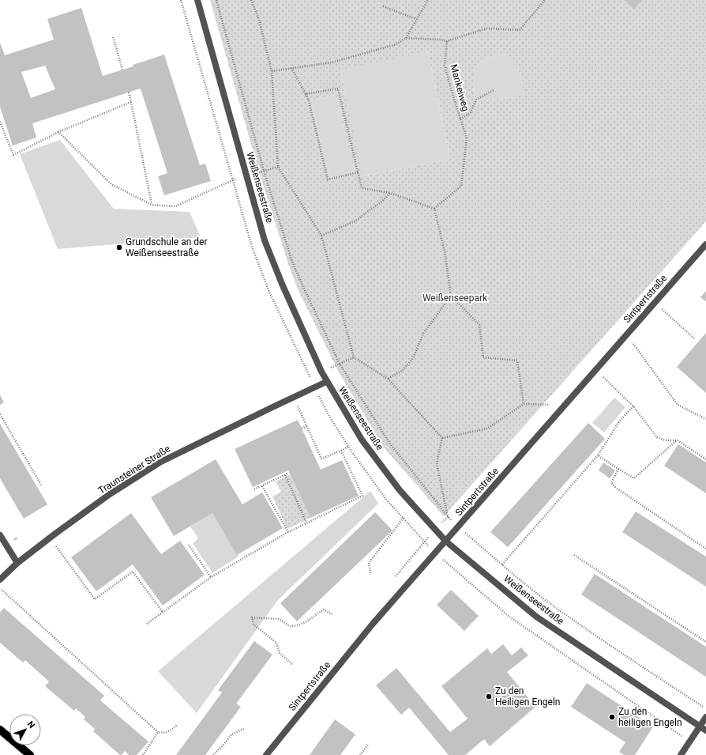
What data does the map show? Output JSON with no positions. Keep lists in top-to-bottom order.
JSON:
{
  "streets": {
    "street": ["Weißenseestraße", "Sintpertstraße", "Traunsteiner Straße"],
    "path": ["Mankeiweg"]
  },
  "crossings": [
    ["Weißenseestraße", "Sintpertstraße"],
    ["Weißenseestraße", "Traunsteiner Straße"]
  ],
  "parks": ["Weißenseepark"],
  "places": ["Grundschule an der Weißenseestraße", "Zu den Heiligen Engeln", "Zu den heiligen Engeln"],
  "north": "top right"
}
